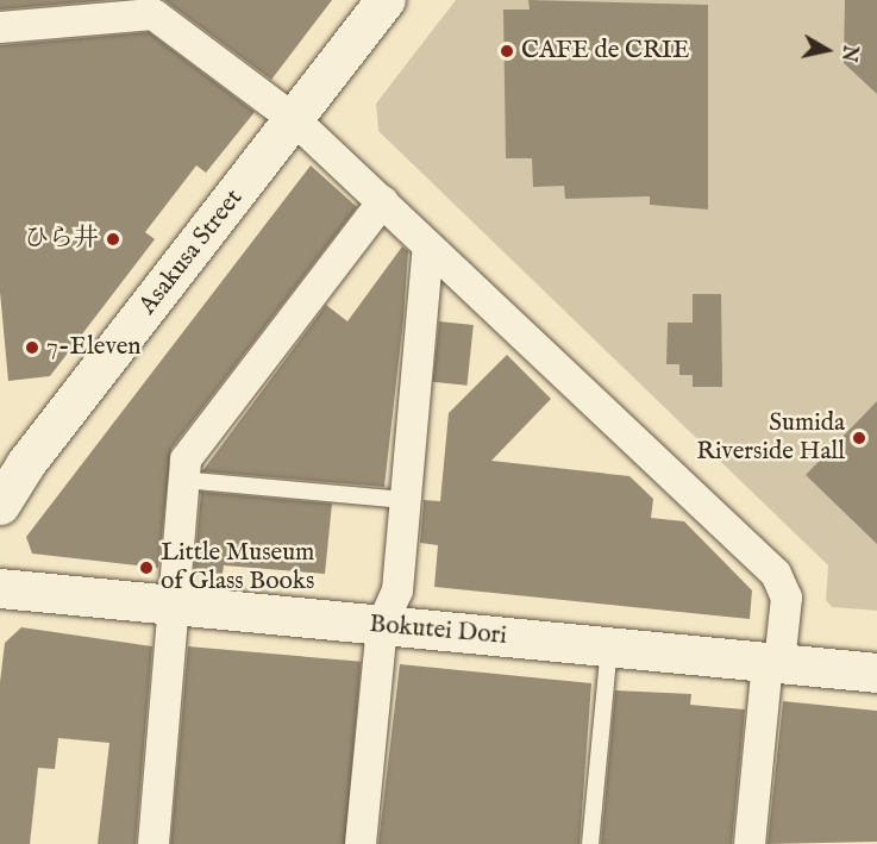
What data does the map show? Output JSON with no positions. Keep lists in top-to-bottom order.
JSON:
{
  "streets": {
    "main road": ["Asakusa Street", "Bokutei Dori"]
  },
  "places": [
    "CAFE de CRIE",
    "ひら井",
    "7-Eleven",
    "Sumida Riverside Hall",
    "Little Museum of Glass Books"
  ],
  "north": "right"
}
